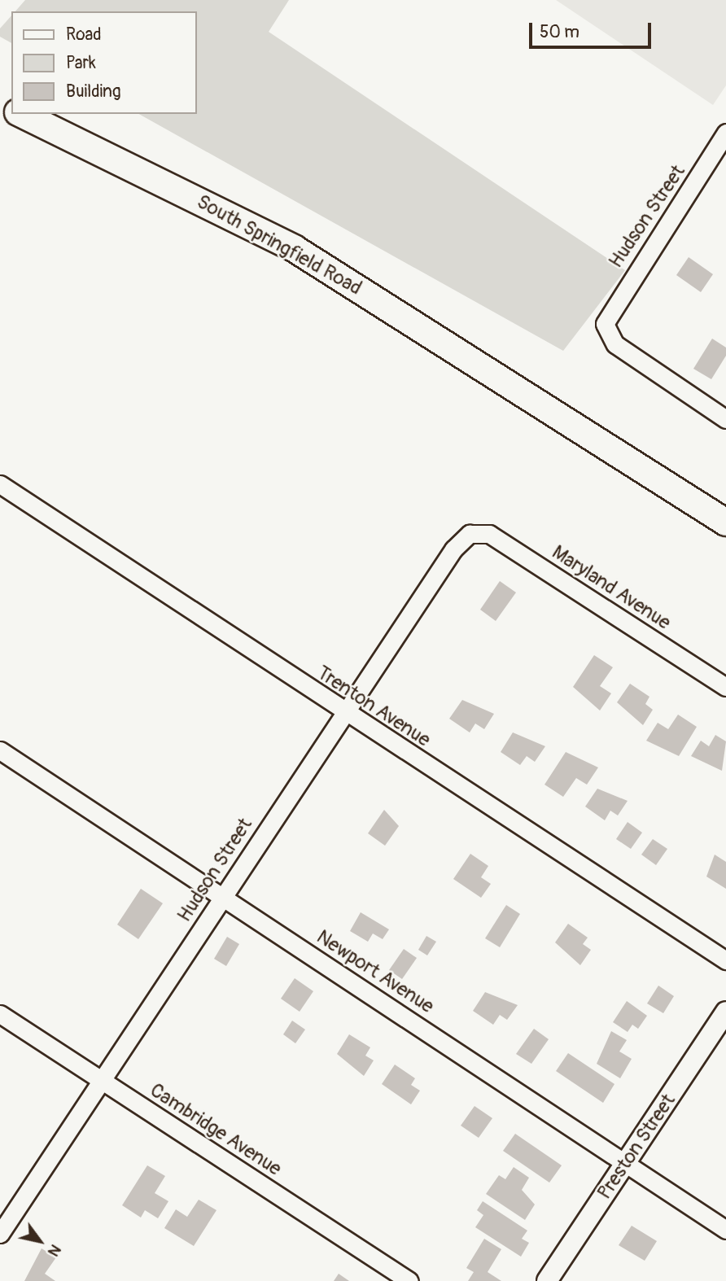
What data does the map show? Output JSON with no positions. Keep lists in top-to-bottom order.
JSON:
{
  "streets": {
    "main road": ["South Springfield Road"],
    "street": [
      "Hudson Street",
      "Maryland Avenue",
      "Trenton Avenue",
      "Newport Avenue",
      "Cambridge Avenue",
      "Preston Street"
    ]
  },
  "crossings": [
    ["Hudson Street", "Maryland Avenue"],
    ["Hudson Street", "Trenton Avenue"],
    ["Hudson Street", "Newport Avenue"],
    ["Hudson Street", "Cambridge Avenue"],
    ["Newport Avenue", "Preston Street"]
  ],
  "legend": ["Road", "Park", "Building"],
  "scale_bar": "50 m",
  "north": "bottom right"
}
